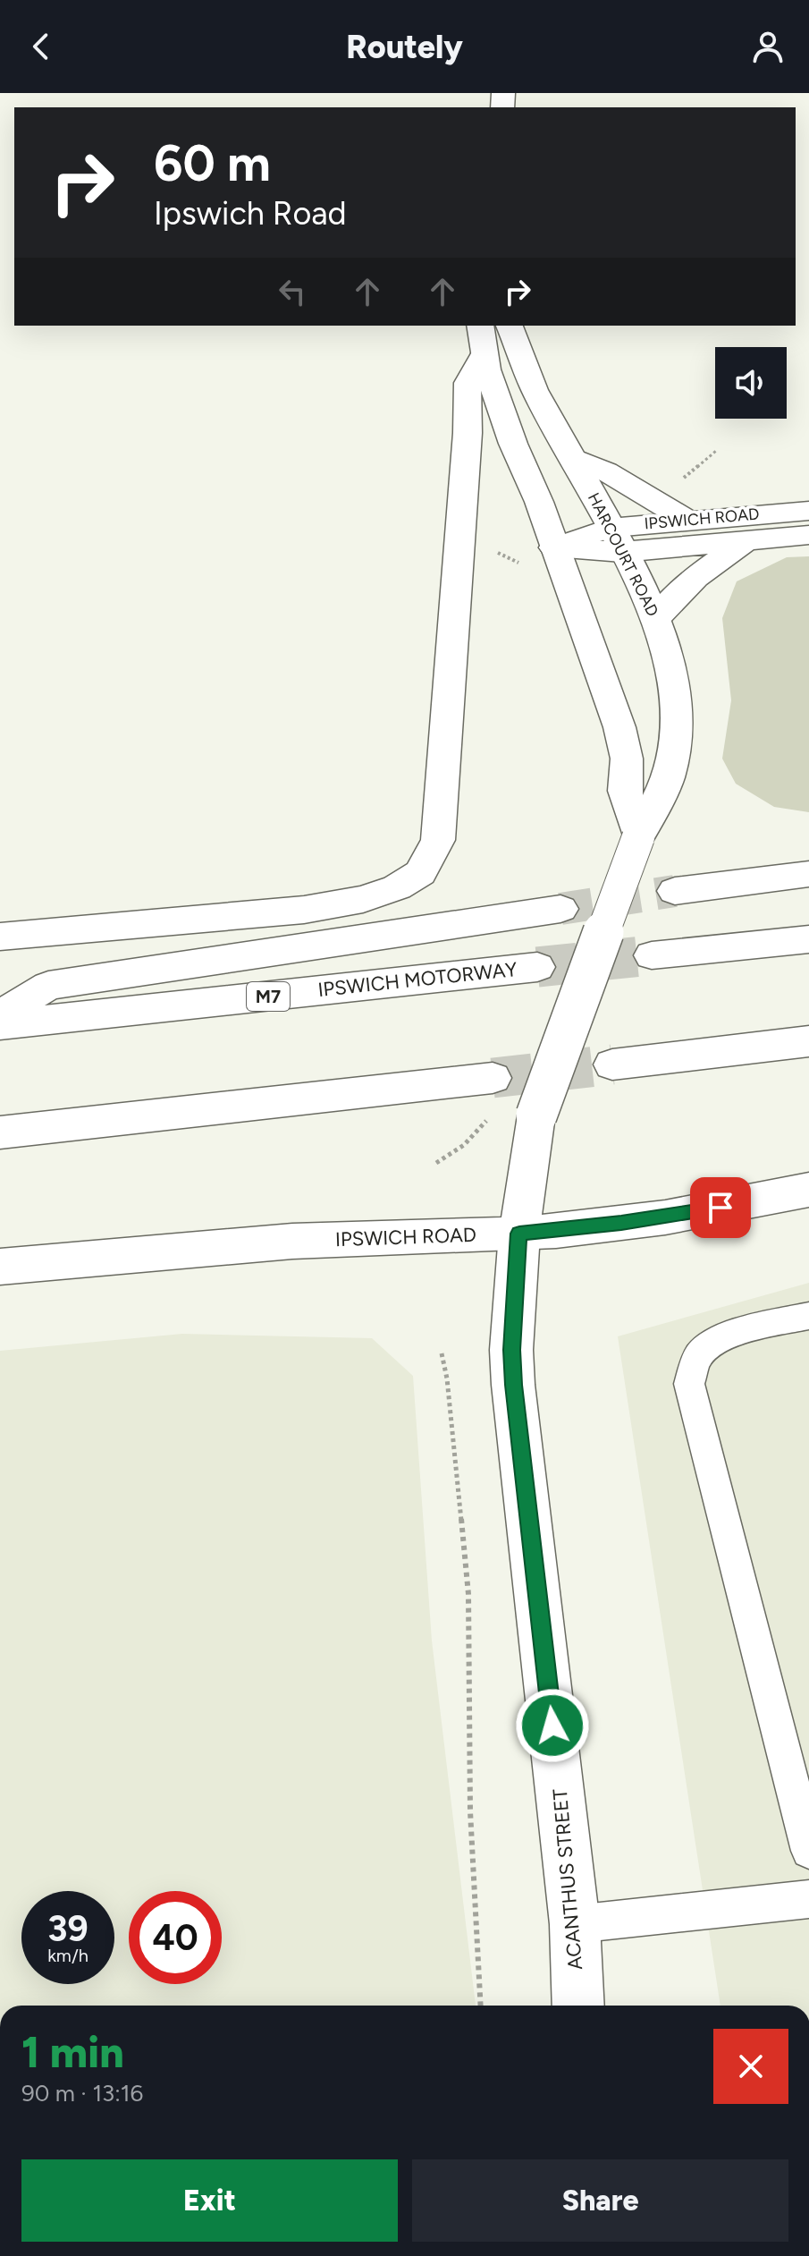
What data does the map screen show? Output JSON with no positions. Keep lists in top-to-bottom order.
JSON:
{
  "streets": {
    "main road": [
      "IPSWICH ROAD",
      "HARCOURT ROAD",
      "IPSWICH MOTORWAY",
      "M7",
      "ACANTHUS STREET"
    ]
  },
  "crossings": [
    ["IPSWICH ROAD", "HARCOURT ROAD"],
    ["IPSWICH ROAD", "ACANTHUS STREET"],
    ["HARCOURT ROAD", "ACANTHUS STREET"]
  ],
  "page": {
    "header": "Routely",
    "turn": ["60 m", "Ipswich Road"],
    "speed": "39 km/h",
    "limit": "40",
    "heading": ["1 min", "90 m · 13:16"],
    "buttons": ["Exit", "Share"]
  }
}
